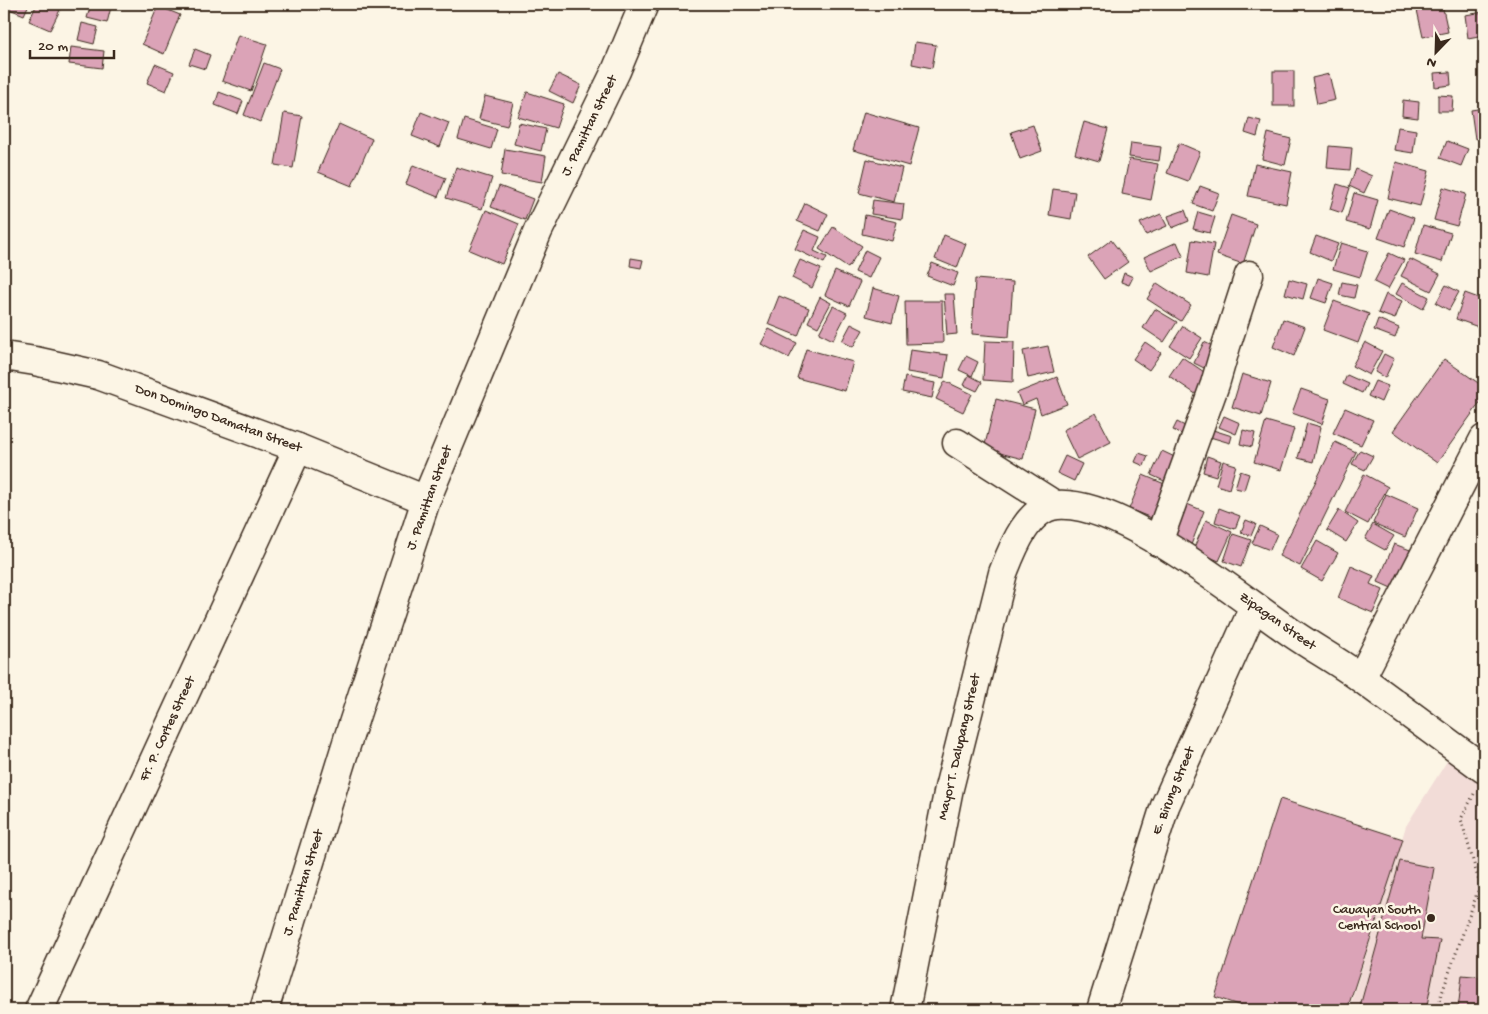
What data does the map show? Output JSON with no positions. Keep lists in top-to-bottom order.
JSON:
{
  "streets": {
    "street": [
      "J. Pamittan Street",
      "Don Domingo Damatan Street",
      "Zipagan Street",
      "Fr. P. Cortes Street",
      "Mayor T. Dalupang Street",
      "E. Birung Street"
    ]
  },
  "crossings": [
    ["J. Pamittan Street", "Don Domingo Damatan Street"],
    ["Don Domingo Damatan Street", "Fr. P. Cortes Street"],
    ["Zipagan Street", "Mayor T. Dalupang Street"],
    ["Zipagan Street", "E. Birung Street"]
  ],
  "places": ["Cauayan South Central School"],
  "scale_bar": "20 m",
  "north": "bottom left"
}
